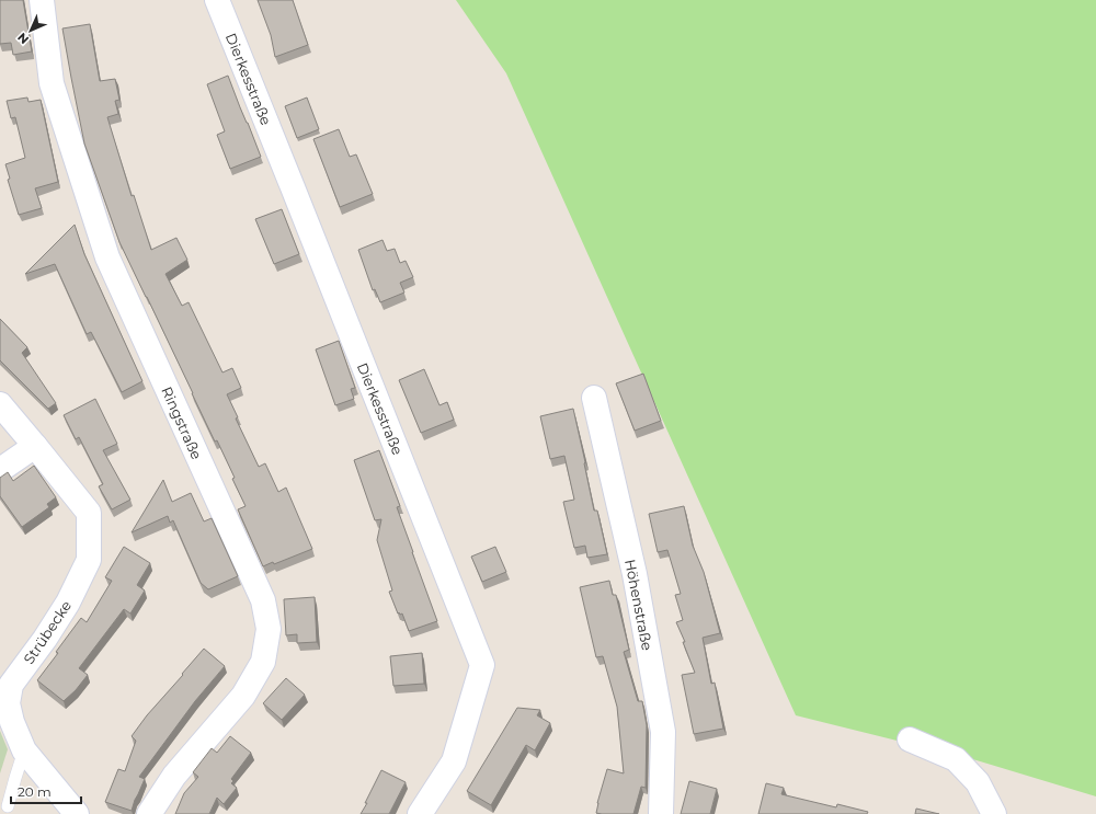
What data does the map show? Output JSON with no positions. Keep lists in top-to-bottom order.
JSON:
{
  "streets": {
    "street": [
      "Dierkesstraße",
      "Ringstraße",
      "Höhenstraße",
      "Strübecke"
    ]
  },
  "scale_bar": "20 m",
  "north": "bottom left"
}
